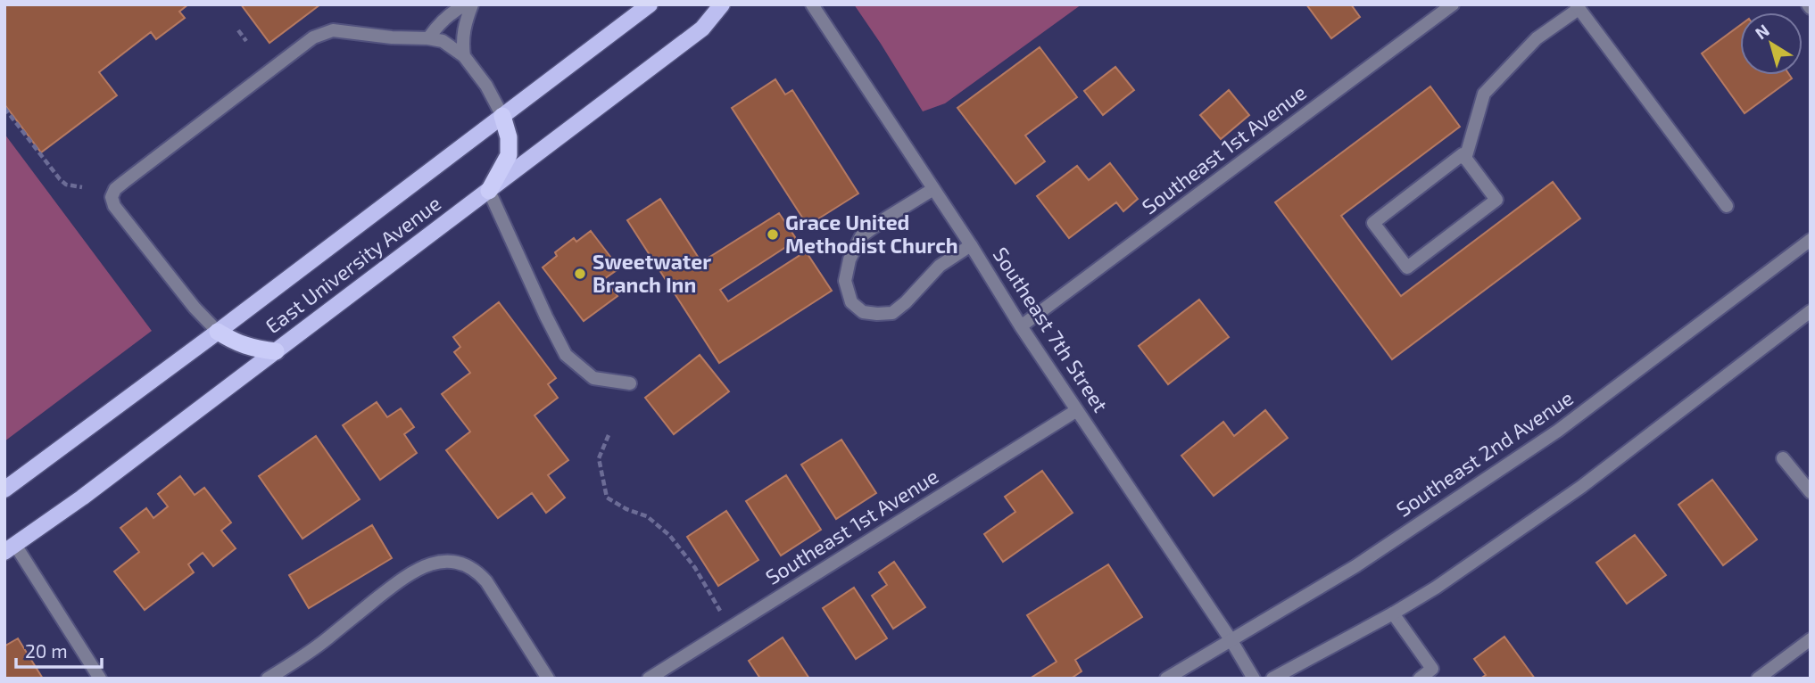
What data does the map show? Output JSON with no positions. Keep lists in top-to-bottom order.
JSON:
{
  "streets": {
    "main road": ["East University Avenue"],
    "street": ["Southeast 1st Avenue", "Southeast 7th Street", "Southeast 2nd Avenue"]
  },
  "crossings": [
    ["Southeast 1st Avenue", "Southeast 7th Street"],
    ["Southeast 7th Street", "Southeast 2nd Avenue"]
  ],
  "places": ["Grace United Methodist Church", "Sweetwater Branch Inn"],
  "scale_bar": "20 m",
  "north": "top left"
}
